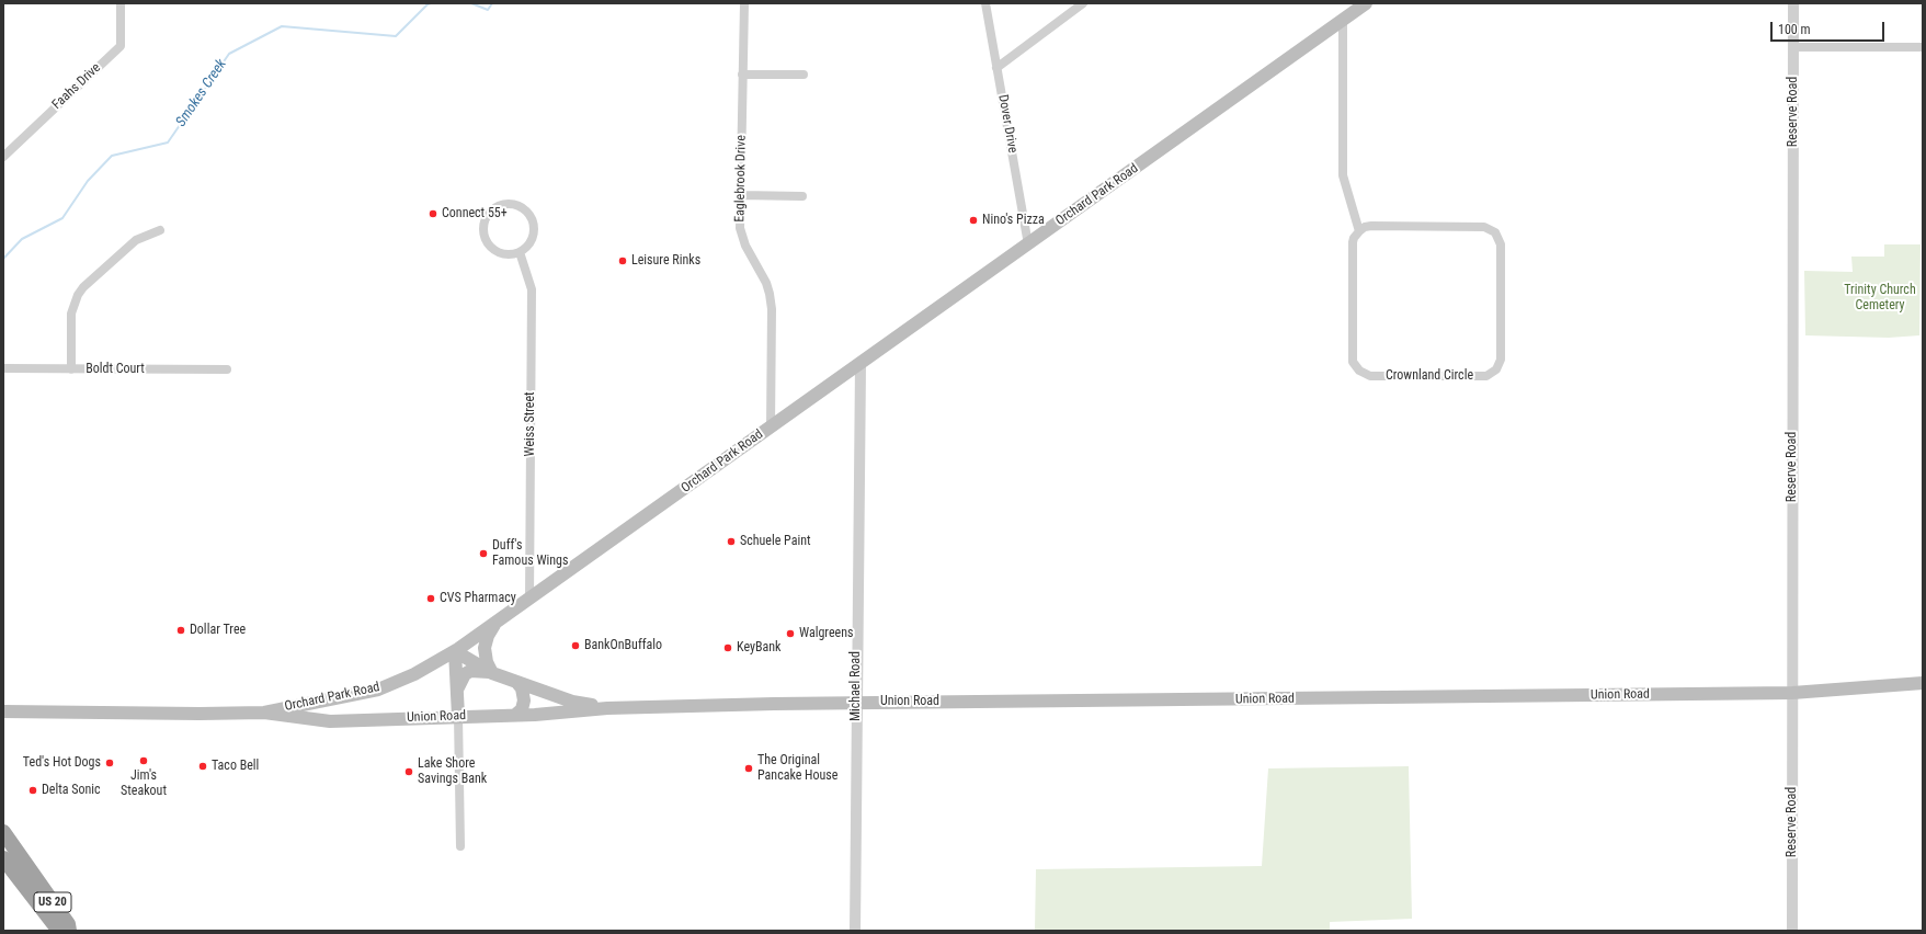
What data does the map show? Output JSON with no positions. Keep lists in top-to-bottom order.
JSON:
{
  "streets": {
    "highway": ["US 20"],
    "main road": ["Orchard Park Road", "Union Road"],
    "street": [
      "Faahs Drive",
      "Reserve Road",
      "Dover Drive",
      "Eaglebrook Drive",
      "Boldt Court",
      "Crownland Circle",
      "Weiss Street",
      "Michael Road"
    ]
  },
  "crossings": [
    ["Reserve Road", "Union Road"],
    ["Dover Drive", "Orchard Park Road"],
    ["Eaglebrook Drive", "Orchard Park Road"],
    ["Orchard Park Road", "Weiss Street"],
    ["Orchard Park Road", "Michael Road"],
    ["Orchard Park Road", "Union Road"],
    ["Michael Road", "Union Road"]
  ],
  "water": ["Smokes Creek"],
  "parks": ["Trinity Church Cemetery"],
  "places": [
    "Connect 55+",
    "Nino's Pizza",
    "Leisure Rinks",
    "Schuele Paint",
    "Duff's Famous Wings",
    "CVS Pharmacy",
    "Dollar Tree",
    "Walgreens",
    "BankOnBuffalo",
    "KeyBank",
    "Jim's Steakout",
    "Ted's Hot Dogs",
    "Taco Bell",
    "The Original Pancake House",
    "Lake Shore Savings Bank",
    "Delta Sonic"
  ],
  "scale_bar": "100 m"
}
